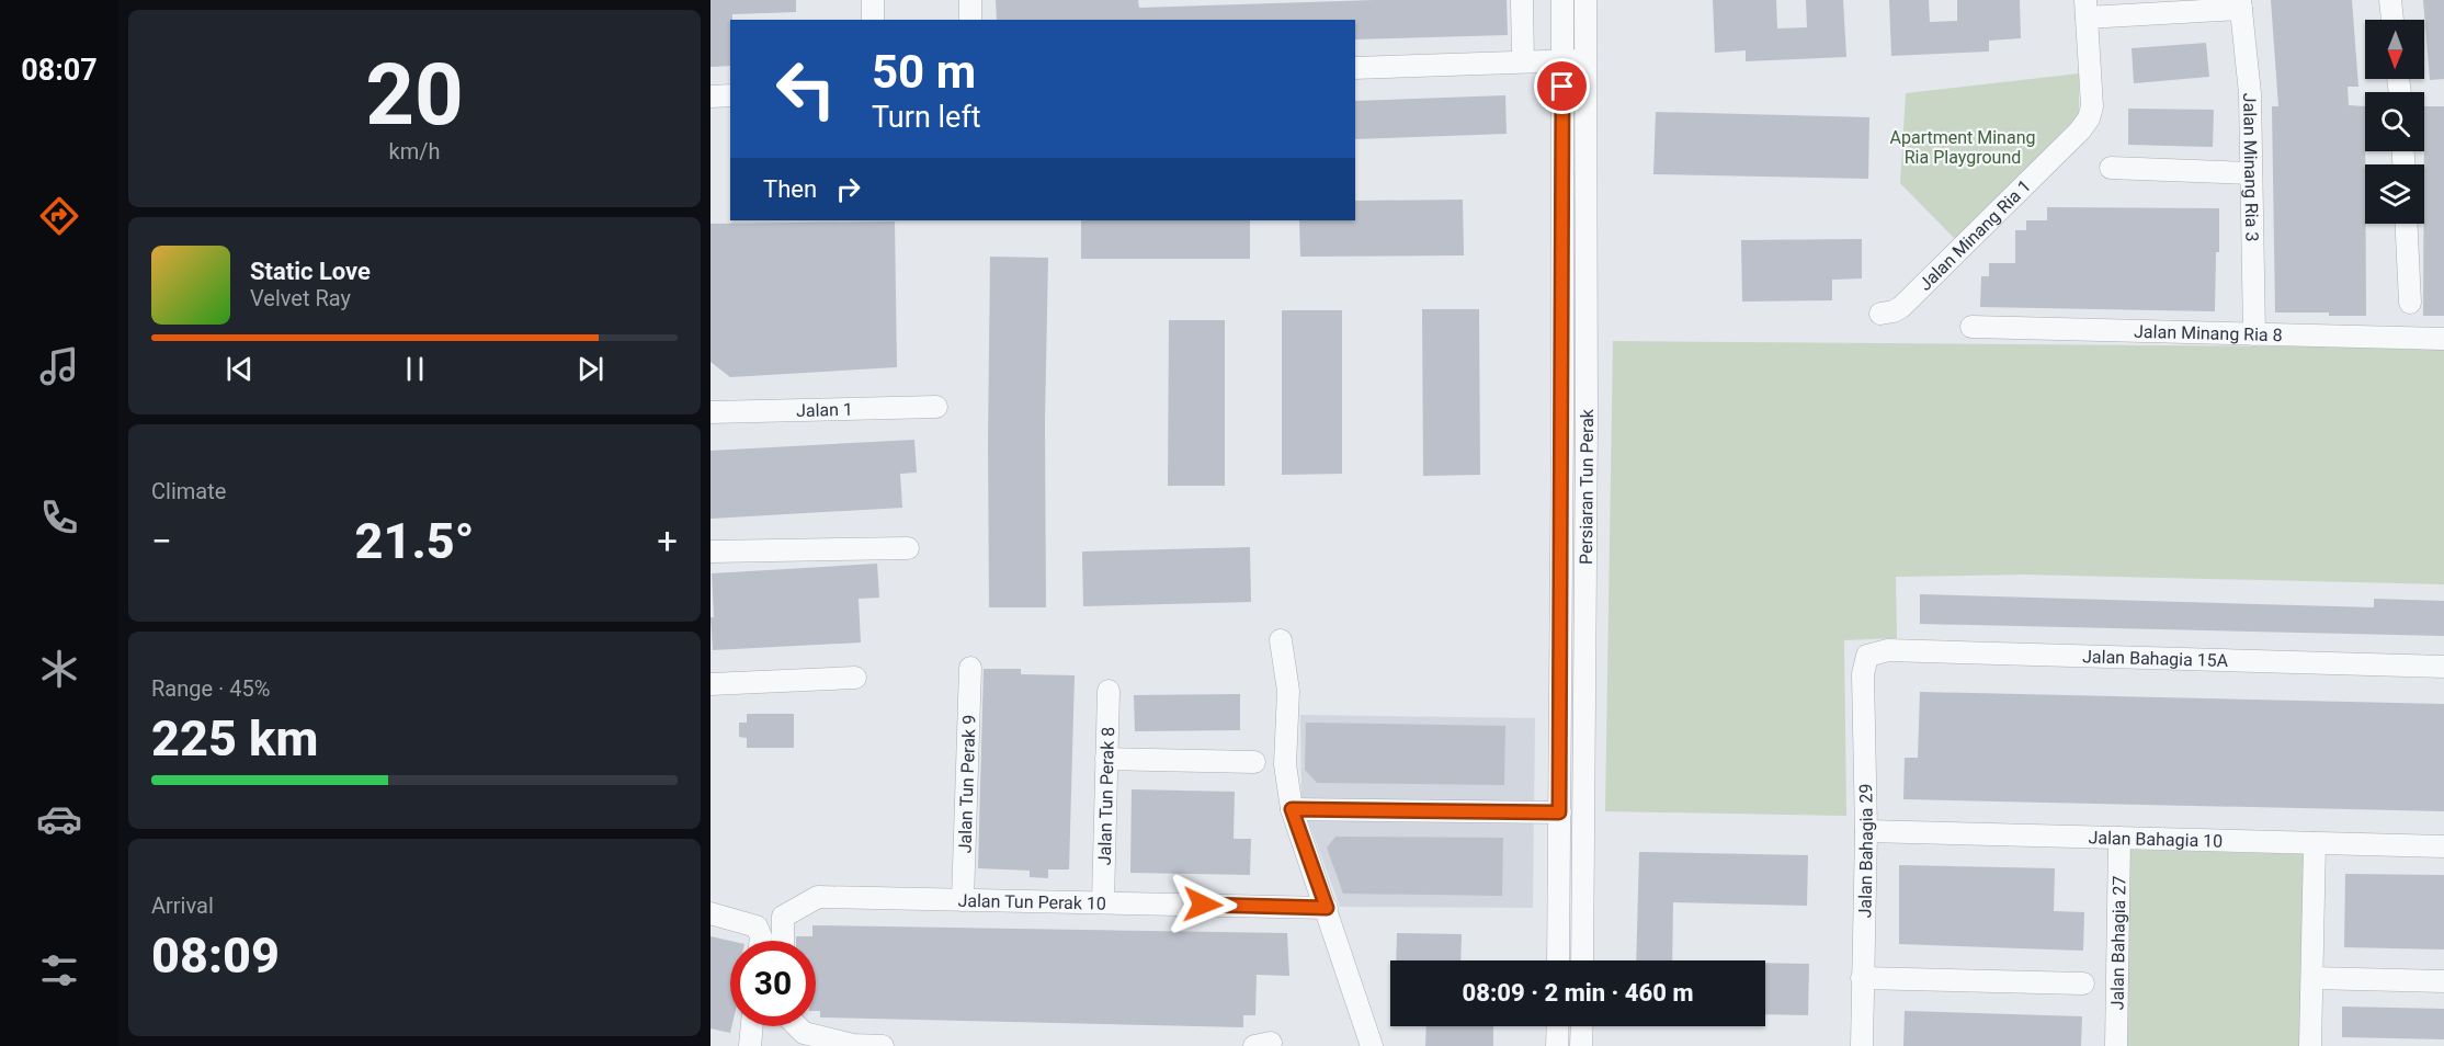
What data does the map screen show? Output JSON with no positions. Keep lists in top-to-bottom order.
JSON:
{
  "streets": {
    "street": [
      "Jalan Minang Ria 3",
      "Jalan Minang Ria 1",
      "Jalan Minang Ria 8",
      "Jalan 1",
      "Persiaran Tun Perak",
      "Jalan Bahagia 15A",
      "Jalan Tun Perak 9",
      "Jalan Tun Perak 8",
      "Jalan Bahagia 10",
      "Jalan Bahagia 29",
      "Jalan Tun Perak 10",
      "Jalan Bahagia 27"
    ]
  },
  "crossings": [
    ["Jalan Minang Ria 3", "Jalan Minang Ria 8"],
    ["Jalan Bahagia 15A", "Jalan Bahagia 29"],
    ["Jalan Tun Perak 9", "Jalan Tun Perak 10"],
    ["Jalan Tun Perak 8", "Jalan Tun Perak 10"],
    ["Jalan Bahagia 10", "Jalan Bahagia 29"],
    ["Jalan Bahagia 10", "Jalan Bahagia 27"]
  ],
  "parks": ["Apartment Minang Ria Playground"],
  "north": "bottom",
  "page": {
    "tabs": "08:07",
    "tile": [
      ["20", "km/h"],
      "Climate",
      ["Range · 45%", "225 km"],
      ["Arrival", "08:09"]
    ],
    "turn": ["50 m", "Turn left"],
    "then": "Then",
    "song": ["Static Love", "Velvet Ray"],
    "heat": ["−", "21.5°", "+"],
    "limit": "30",
    "trip": "08:09 · 2 min · 460 m"
  }
}
